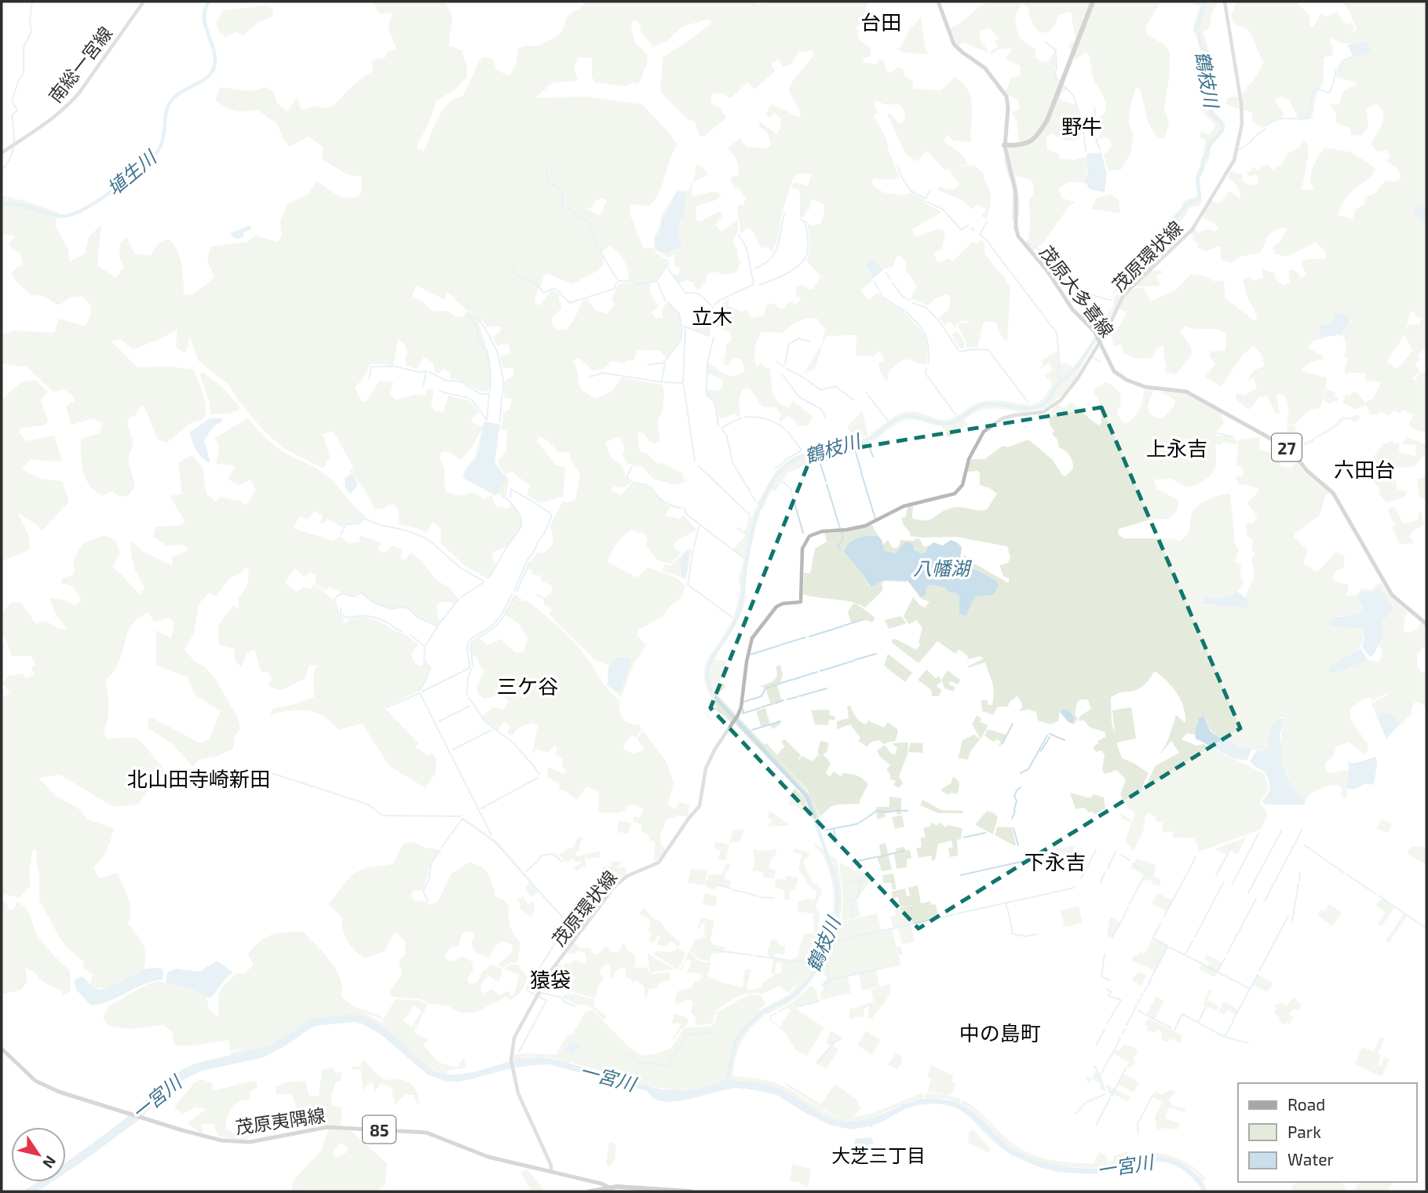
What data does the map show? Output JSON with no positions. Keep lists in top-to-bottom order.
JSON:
{
  "streets": {
    "main road": [
      "南総一宮線",
      "茂原環状線",
      "茂原大多喜線",
      "27",
      "茂原夷隅線",
      "85"
    ]
  },
  "crossings": [
    ["茂原環状線", "茂原大多喜線"],
    ["茂原環状線", "茂原夷隅線"]
  ],
  "districts": [
    "台田",
    "野牛",
    "立木",
    "上永吉",
    "六田台",
    "三ケ谷",
    "北山田寺崎新田",
    "下永吉",
    "猿袋",
    "中の島町",
    "大芝三丁目"
  ],
  "water": [
    "鶴枝川",
    "埴生川",
    "八幡湖",
    "一宮川"
  ],
  "legend": ["Road", "Park", "Water"],
  "north": "bottom right"
}
